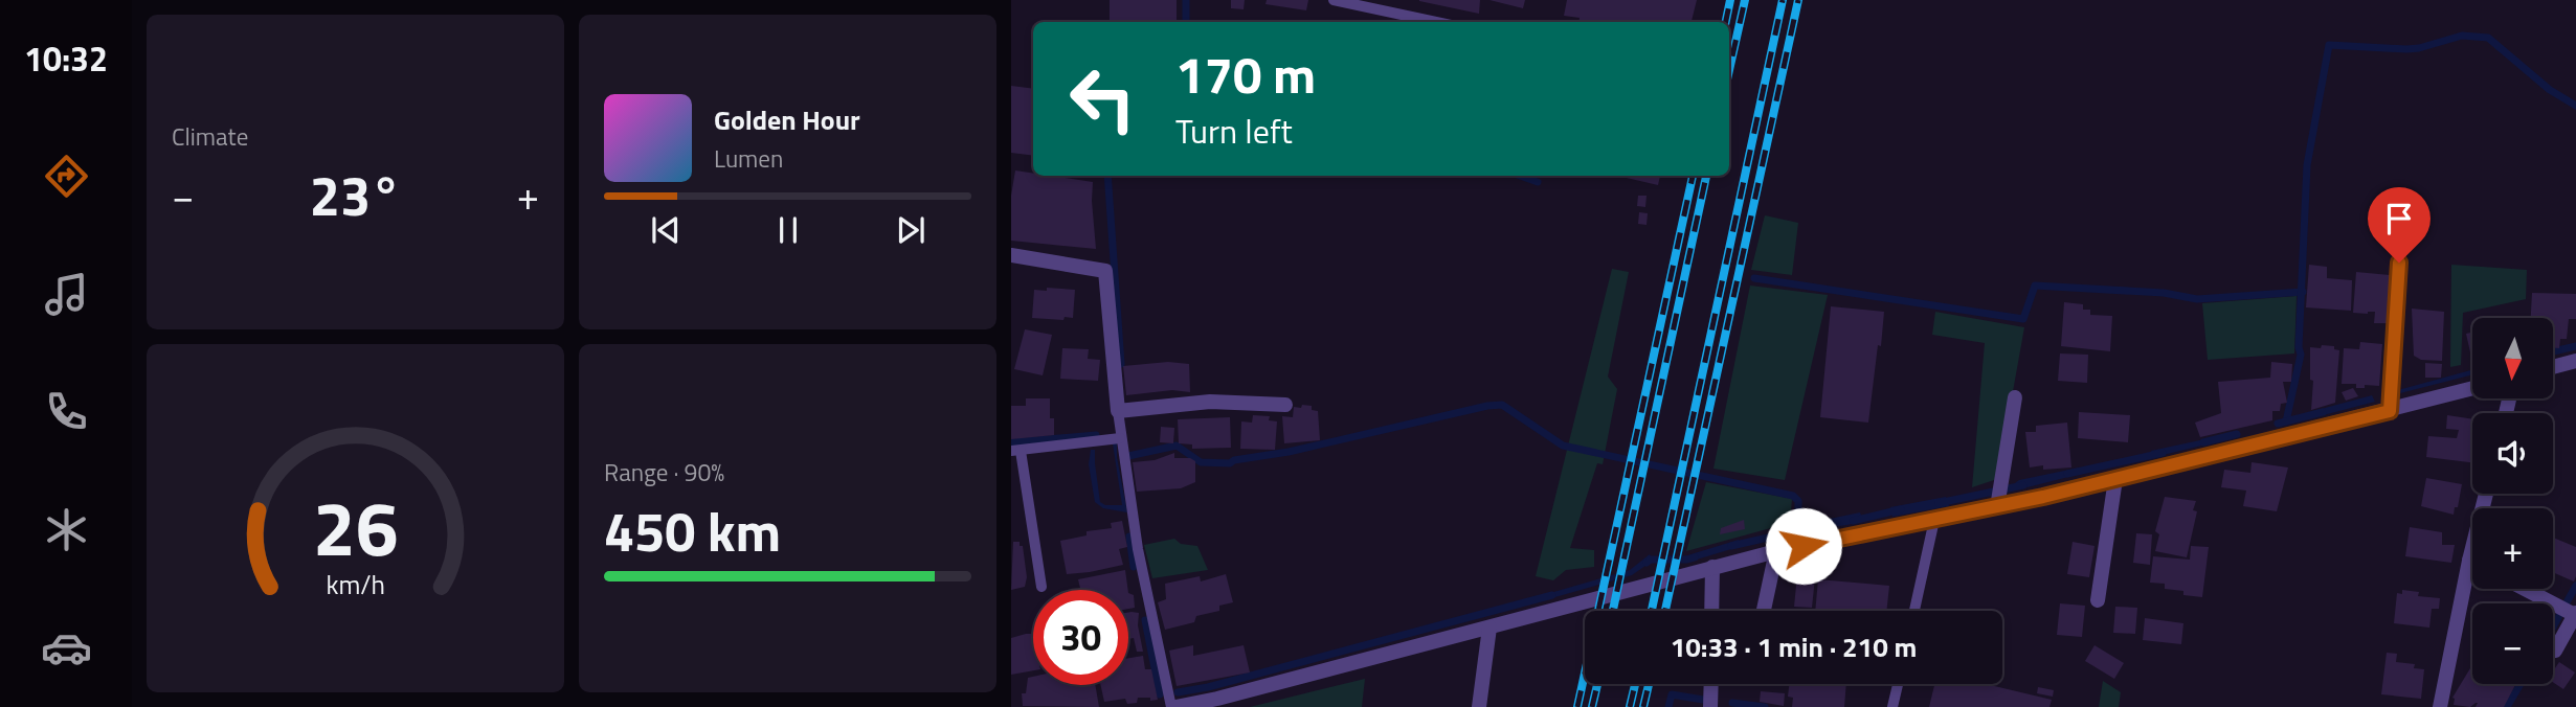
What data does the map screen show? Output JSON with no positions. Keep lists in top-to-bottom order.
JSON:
{
  "north": "bottom",
  "page": {
    "tabs": "10:32",
    "tile": [
      "Climate",
      ["Range · 90%", "450 km"]
    ],
    "turn": ["170 m", "Turn left"],
    "song": ["Golden Hour", "Lumen"],
    "heat": ["−", "23°", "+"],
    "map_buttons": ["+", "−"],
    "limit": "30",
    "trip": "10:33 · 1 min · 210 m",
    "gauge": ["26", "km/h"]
  }
}
